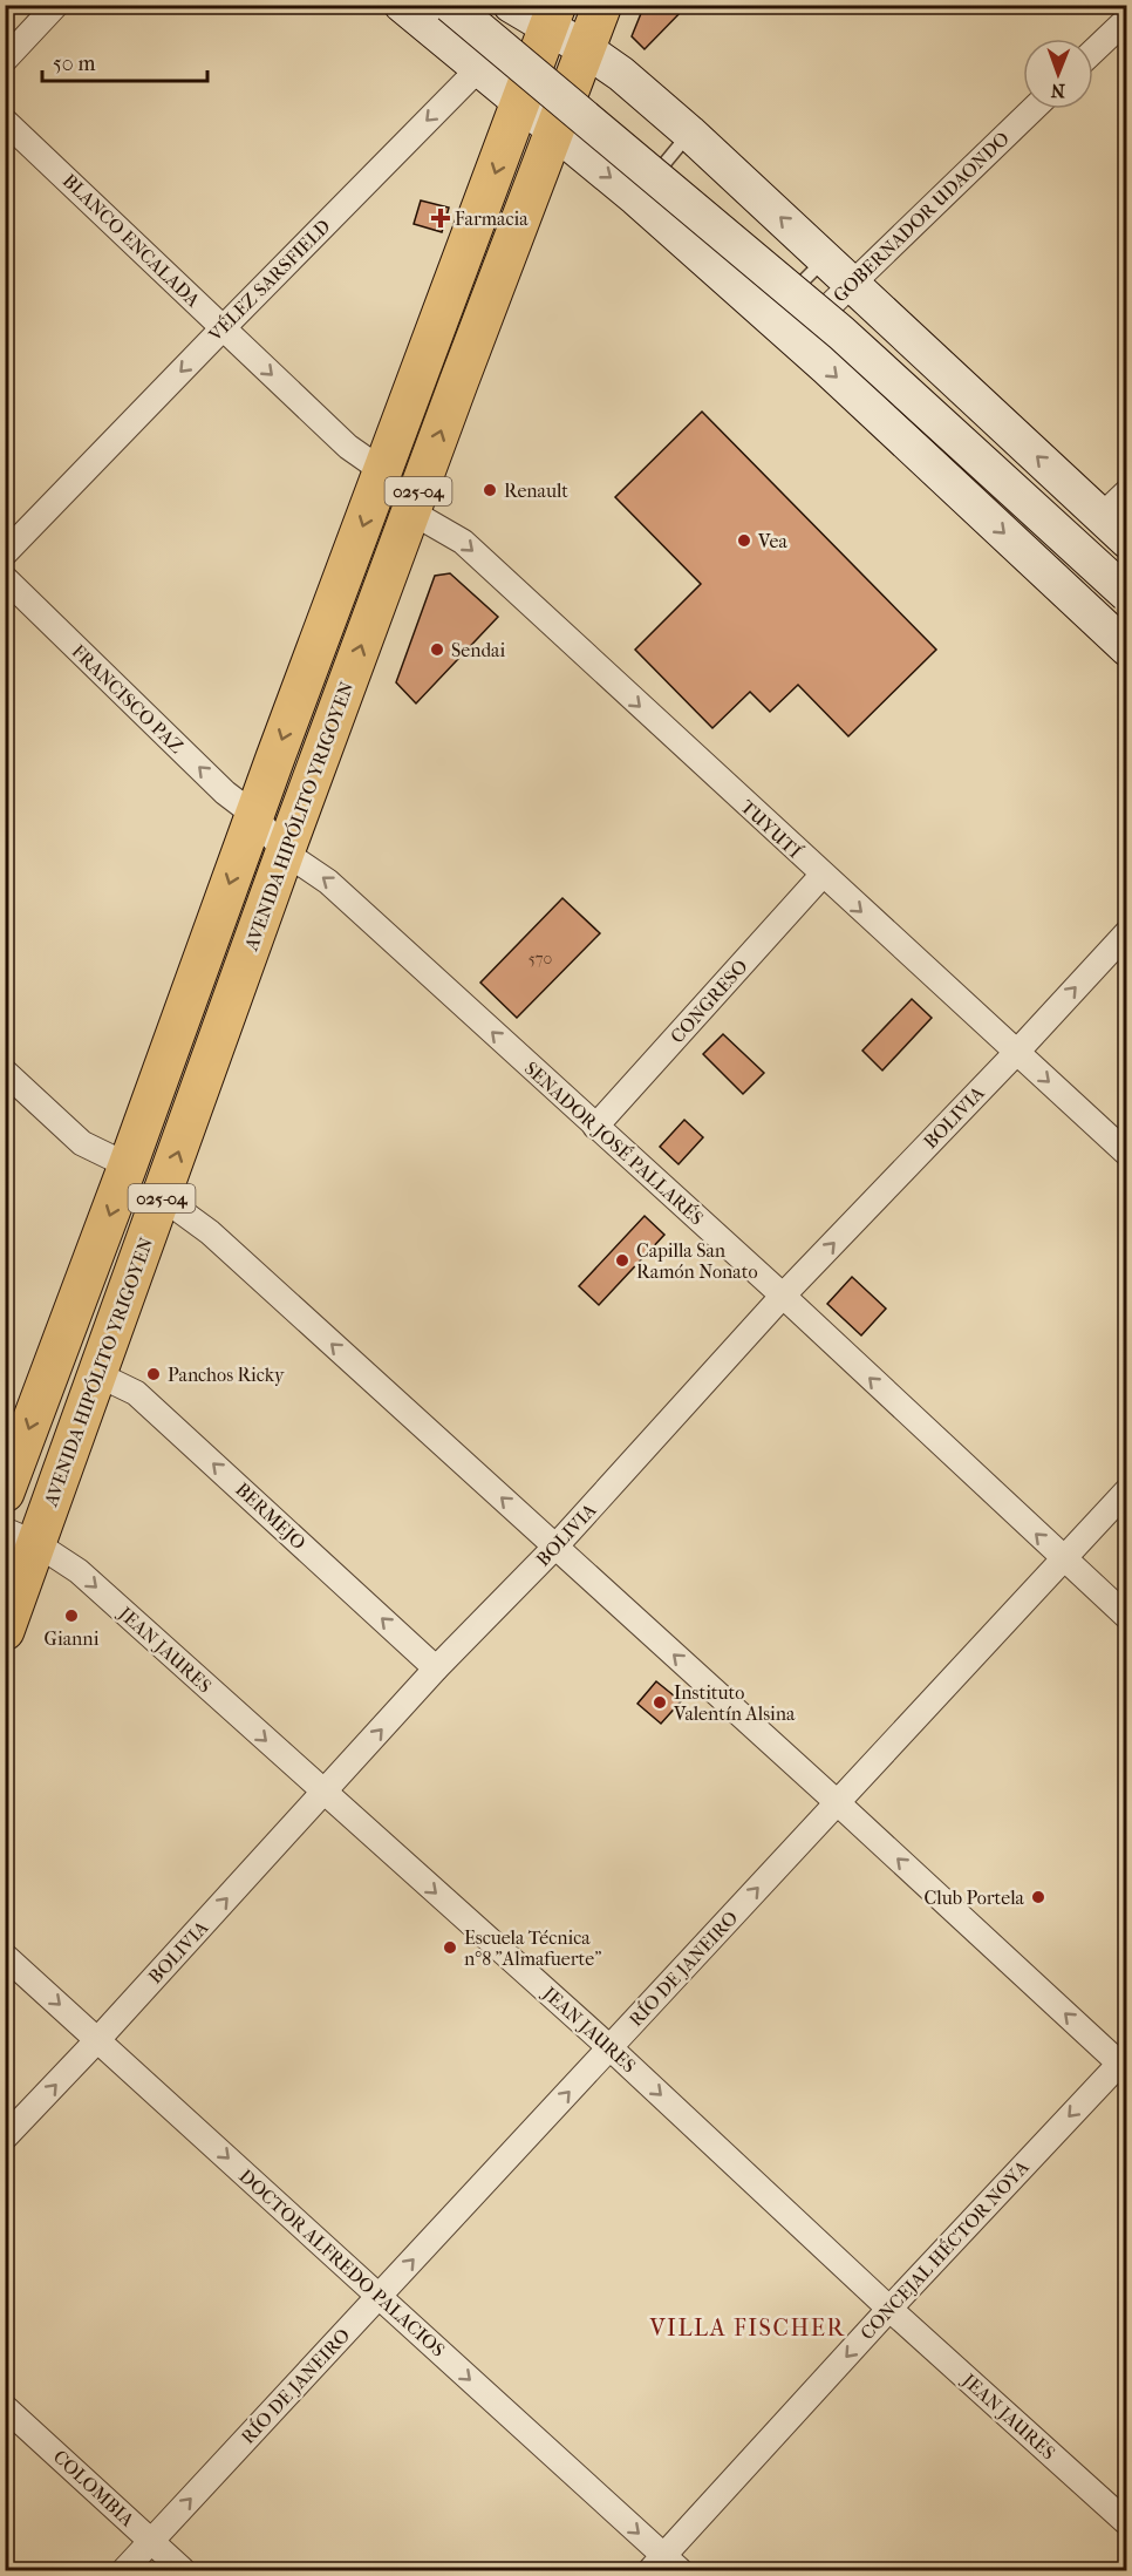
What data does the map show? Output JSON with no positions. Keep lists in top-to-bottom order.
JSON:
{
  "streets": {
    "main road": ["025-04", "AVENIDA HIPÓLITO YRIGOYEN"],
    "street": [
      "GOBERNADOR UDAONDO",
      "BLANCO ENCALADA",
      "VÉLEZ SARSFIELD",
      "FRANCISCO PAZ",
      "TUYUTÍ",
      "CONGRESO",
      "BOLIVIA",
      "SENADOR JOSÉ PALLARÉS",
      "BERMEJO",
      "JEAN JAURES",
      "RÍO DE JANEIRO",
      "CONCEJAL HÉCTOR NOYA",
      "DOCTOR ALFREDO PALACIOS",
      "COLOMBIA"
    ]
  },
  "crossings": [
    ["BLANCO ENCALADA", "VÉLEZ SARSFIELD"],
    ["BLANCO ENCALADA", "025-04"],
    ["VÉLEZ SARSFIELD", "025-04"],
    ["025-04", "FRANCISCO PAZ"],
    ["025-04", "SENADOR JOSÉ PALLARÉS"],
    ["FRANCISCO PAZ", "SENADOR JOSÉ PALLARÉS"],
    ["AVENIDA HIPÓLITO YRIGOYEN", "TUYUTÍ"],
    ["AVENIDA HIPÓLITO YRIGOYEN", "SENADOR JOSÉ PALLARÉS"],
    ["AVENIDA HIPÓLITO YRIGOYEN", "BERMEJO"],
    ["AVENIDA HIPÓLITO YRIGOYEN", "JEAN JAURES"],
    ["TUYUTÍ", "CONGRESO"],
    ["TUYUTÍ", "BOLIVIA"],
    ["CONGRESO", "SENADOR JOSÉ PALLARÉS"],
    ["BOLIVIA", "SENADOR JOSÉ PALLARÉS"],
    ["BOLIVIA", "BERMEJO"],
    ["BOLIVIA", "JEAN JAURES"],
    ["BOLIVIA", "DOCTOR ALFREDO PALACIOS"],
    ["SENADOR JOSÉ PALLARÉS", "RÍO DE JANEIRO"],
    ["JEAN JAURES", "RÍO DE JANEIRO"],
    ["JEAN JAURES", "CONCEJAL HÉCTOR NOYA"],
    ["RÍO DE JANEIRO", "DOCTOR ALFREDO PALACIOS"],
    ["RÍO DE JANEIRO", "COLOMBIA"],
    ["CONCEJAL HÉCTOR NOYA", "DOCTOR ALFREDO PALACIOS"]
  ],
  "one_way": [
    "BLANCO ENCALADA",
    "VÉLEZ SARSFIELD",
    "FRANCISCO PAZ",
    "TUYUTÍ",
    "BOLIVIA",
    "SENADOR JOSÉ PALLARÉS",
    "JEAN JAURES",
    "RÍO DE JANEIRO",
    "CONCEJAL HÉCTOR NOYA",
    "DOCTOR ALFREDO PALACIOS"
  ],
  "districts": ["VILLA FISCHER"],
  "places": {
    "health": ["Farmacia"],
    "other": [
      "Renault",
      "Vea",
      "Sendai",
      "Capilla San Ramón Nonato",
      "Panchos Ricky",
      "Gianni",
      "Instituto Valentín Alsina",
      "Club Portela",
      "Escuela Técnica n°8 \"Almafuerte\""
    ]
  },
  "house_numbers": ["570"],
  "scale_bar": "50 m",
  "north": "bottom"
}
